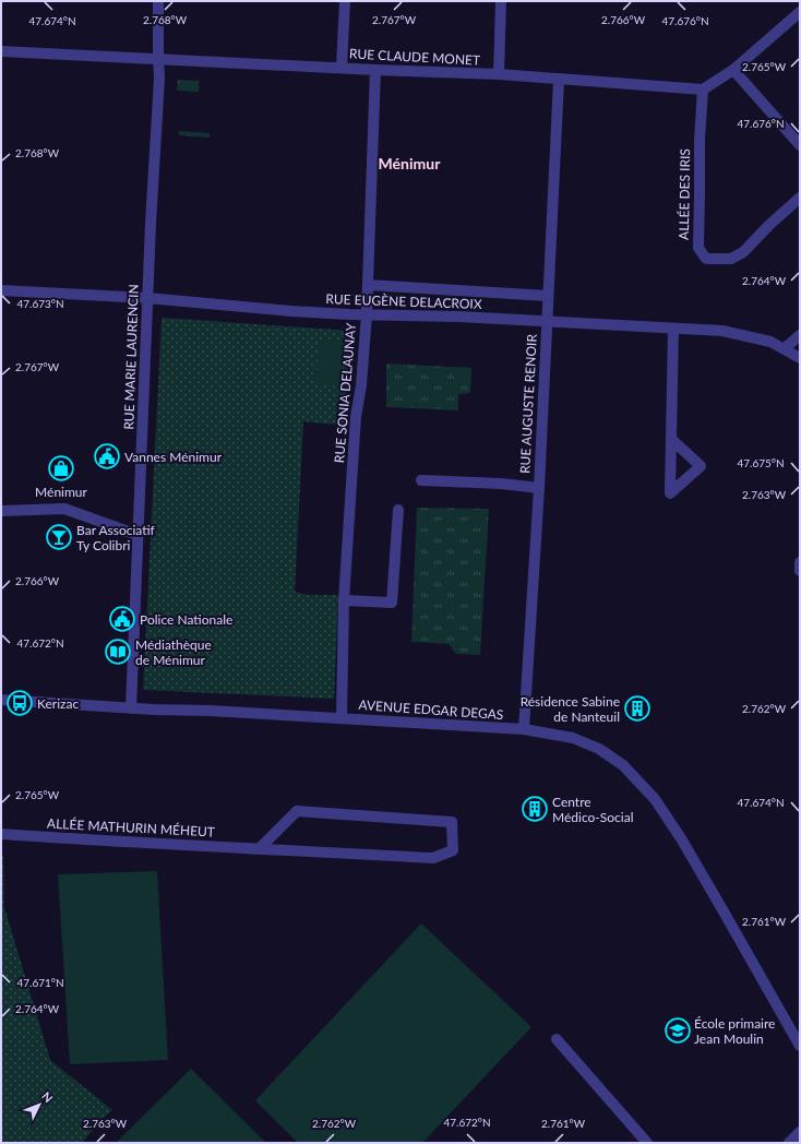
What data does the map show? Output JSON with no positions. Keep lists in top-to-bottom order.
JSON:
{
  "streets": {
    "street": [
      "RUE CLAUDE MONET",
      "ALLÉE DES IRIS",
      "RUE EUGÈNE DELACROIX",
      "RUE MARIE LAURENCIN",
      "RUE SONIA DELAUNAY",
      "RUE AUGUSTE RENOIR",
      "AVENUE EDGAR DEGAS",
      "ALLÉE MATHURIN MÉHEUT"
    ]
  },
  "crossings": [
    ["RUE CLAUDE MONET", "ALLÉE DES IRIS"],
    ["RUE CLAUDE MONET", "RUE MARIE LAURENCIN"],
    ["RUE CLAUDE MONET", "RUE SONIA DELAUNAY"],
    ["RUE CLAUDE MONET", "RUE AUGUSTE RENOIR"],
    ["RUE EUGÈNE DELACROIX", "RUE MARIE LAURENCIN"],
    ["RUE EUGÈNE DELACROIX", "RUE SONIA DELAUNAY"],
    ["RUE EUGÈNE DELACROIX", "RUE AUGUSTE RENOIR"],
    ["RUE MARIE LAURENCIN", "AVENUE EDGAR DEGAS"],
    ["RUE SONIA DELAUNAY", "AVENUE EDGAR DEGAS"],
    ["RUE AUGUSTE RENOIR", "AVENUE EDGAR DEGAS"]
  ],
  "districts": ["Ménimur"],
  "places": {
    "public building": ["Vannes Ménimur", "Police Nationale"],
    "shop": ["Ménimur"],
    "bar": ["Bar Associatif Ty Colibri"],
    "library": ["Médiathèque de Ménimur"],
    "bus stop": ["Kerizac"],
    "building": ["Résidence Sabine de Nanteuil", "Centre Médico-Social"],
    "school or university": ["École primaire Jean Moulin"]
  },
  "north": "top right",
  "coordinates": [
    "2.768°W",
    "2.767°W",
    "2.766°W",
    "47.674°N",
    "47.676°N",
    "2.765°W",
    "2.764°W",
    "47.673°N",
    "47.675°N",
    "2.763°W",
    "47.672°N",
    "2.762°W",
    "2.761°W",
    "47.671°N"
  ]
}
